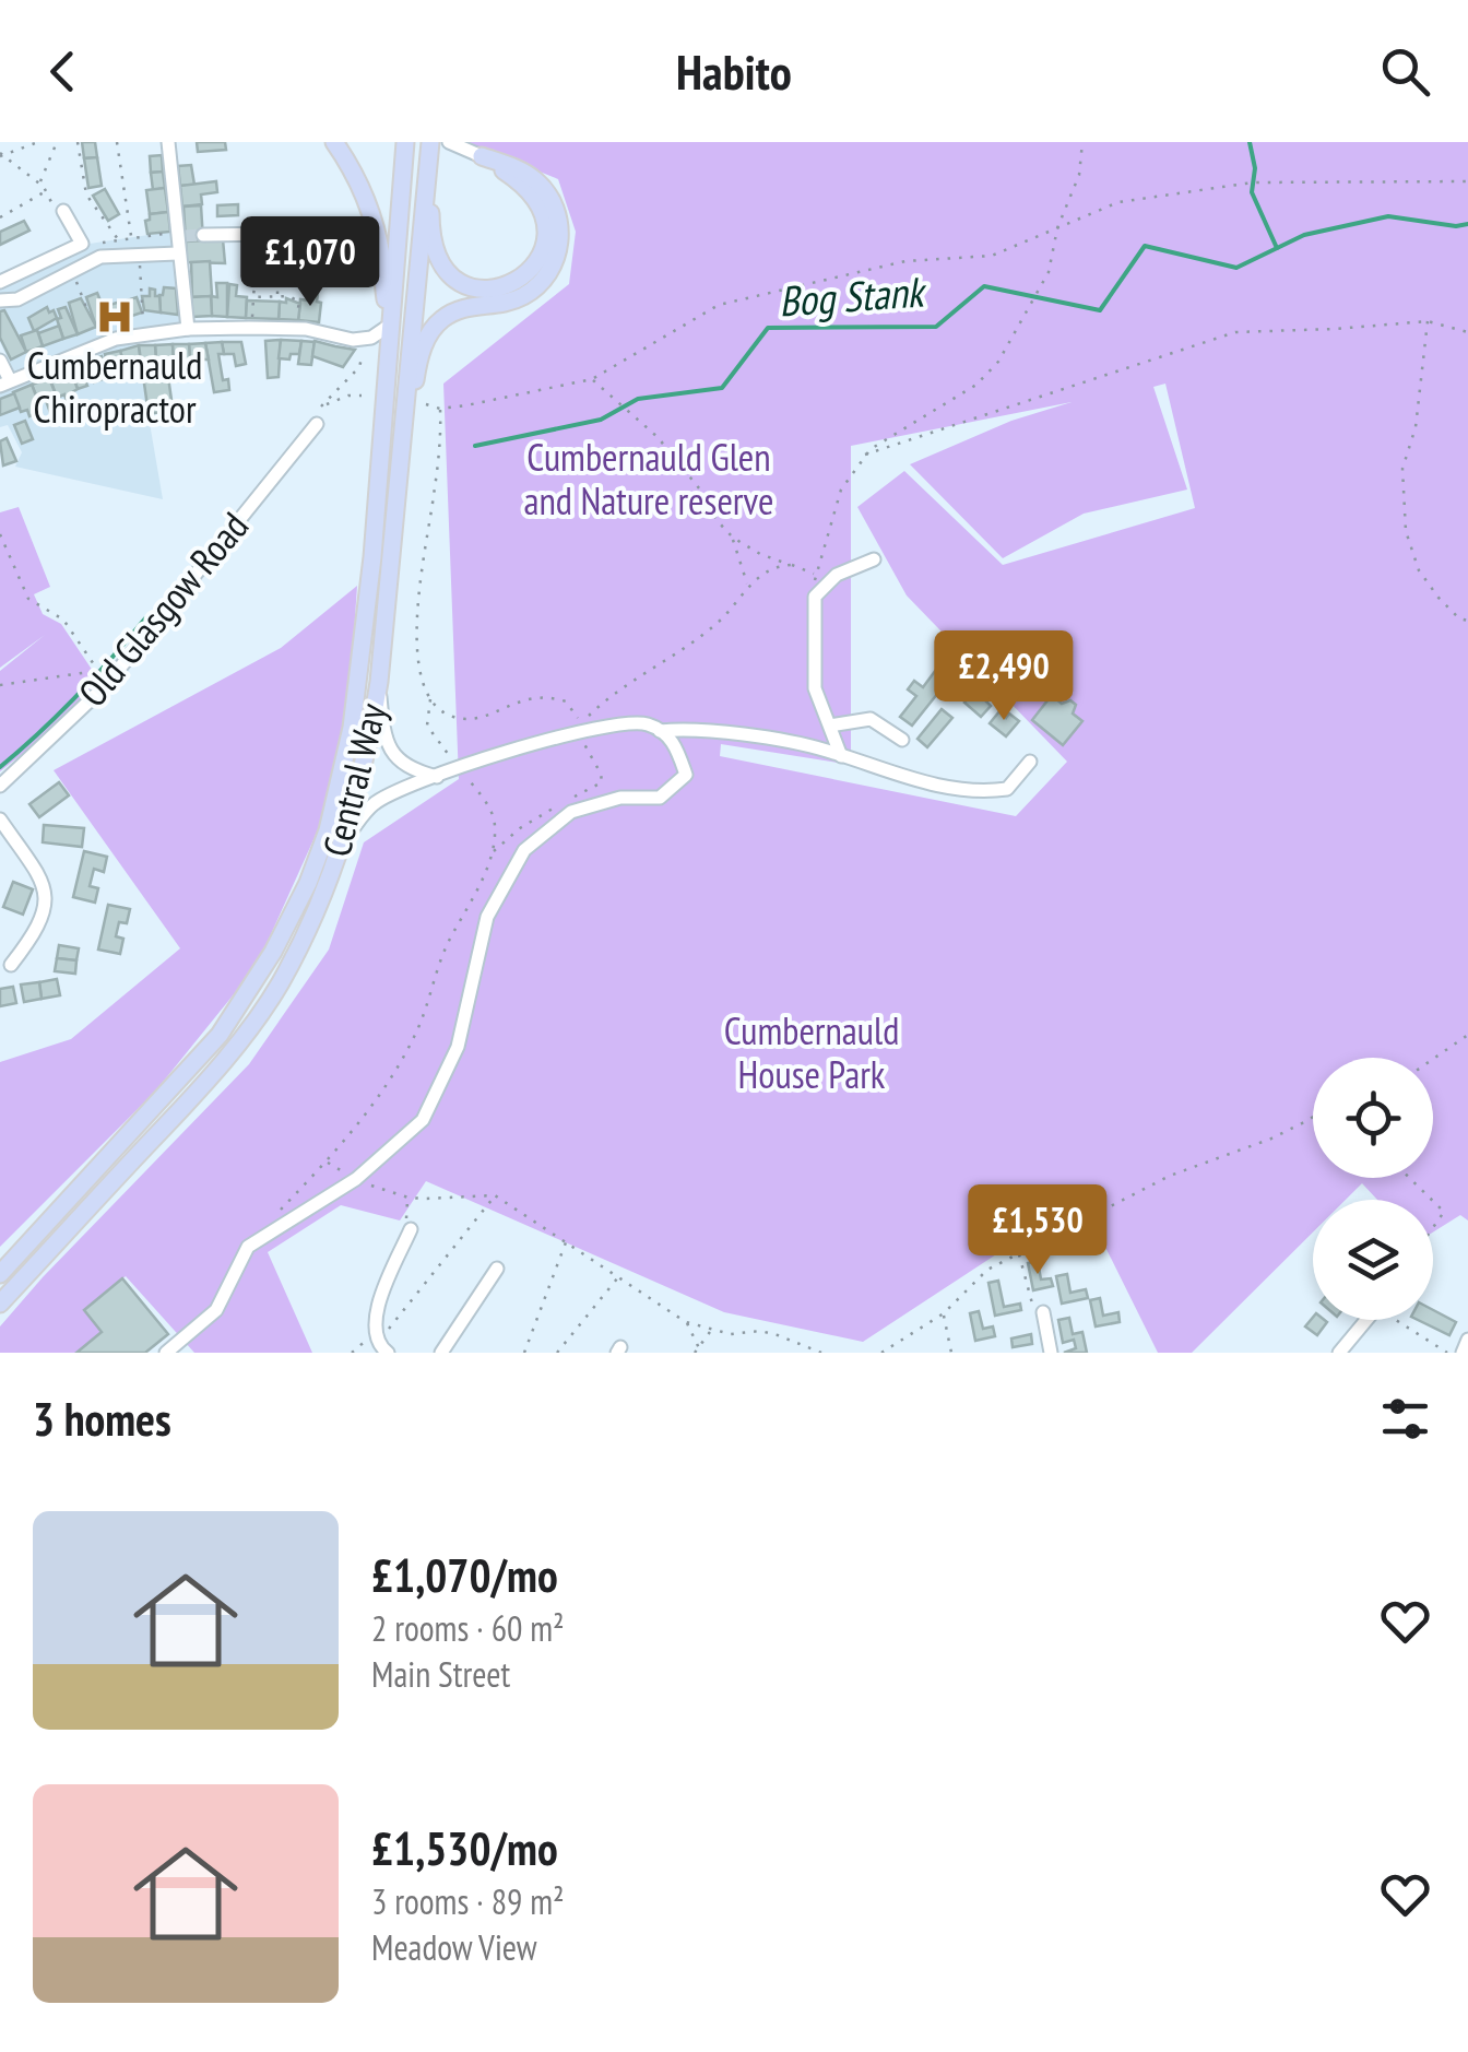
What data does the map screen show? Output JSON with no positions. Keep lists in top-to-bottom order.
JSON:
{
  "streets": {
    "main road": ["Central Way"],
    "street": ["Old Glasgow Road"]
  },
  "water": ["Bog Stank"],
  "parks": ["Cumbernauld Glen and Nature reserve", "Cumbernauld House Park"],
  "places": {
    "hospital": ["Cumbernauld Chiropractor"]
  },
  "page": {
    "header": "Habito",
    "price": ["£1,070", "£2,490", "£1,530"],
    "heading": "3 homes",
    "list": [
      {
        "name": "£1,070/mo",
        "note": "2 rooms · 60 m² · Main Street"
      },
      {
        "name": "£1,530/mo",
        "note": "3 rooms · 89 m² · Meadow View"
      }
    ]
  }
}
